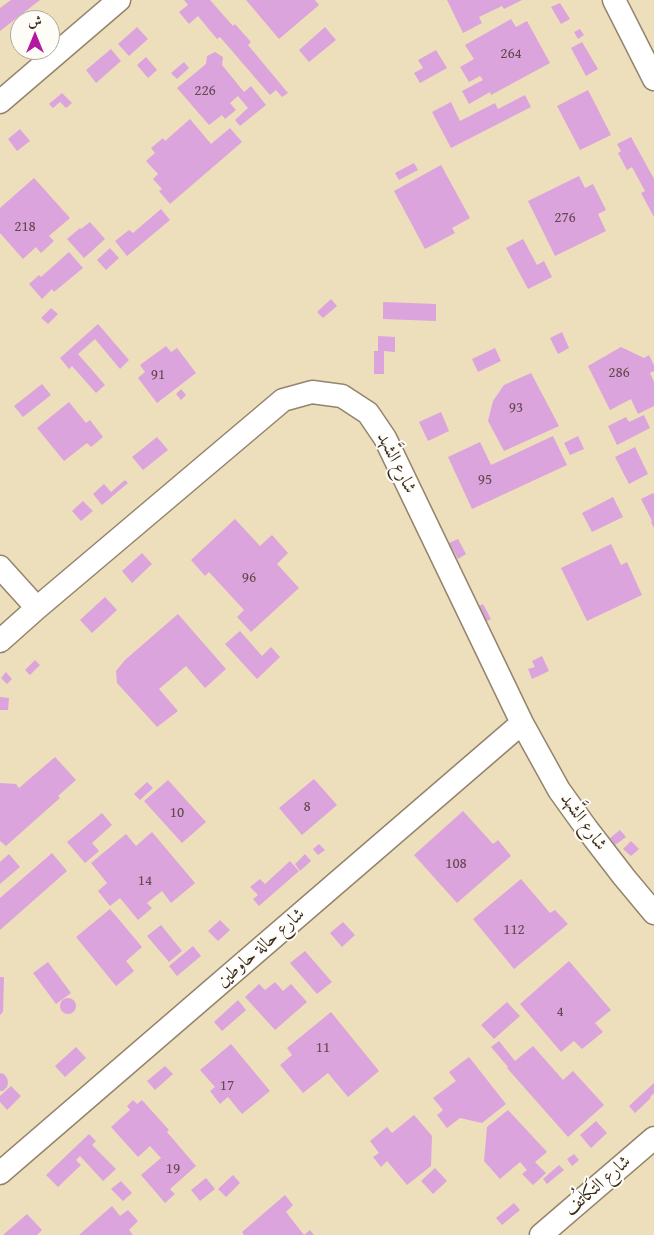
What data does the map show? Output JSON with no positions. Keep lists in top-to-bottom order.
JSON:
{
  "streets": {
    "street": ["شارع الشَّهد", "شارع حالة حاوطين", "شارع التَكاتُف"]
  },
  "crossings": [
    ["شارع الشَّهد", "شارع حالة حاوطين"]
  ],
  "house_numbers": [
    "264",
    "226",
    "276",
    "218",
    "286",
    "91",
    "93",
    "95",
    "96",
    "8",
    "10",
    "108",
    "14",
    "112",
    "4",
    "11",
    "17",
    "19"
  ],
  "north": "top"
}
